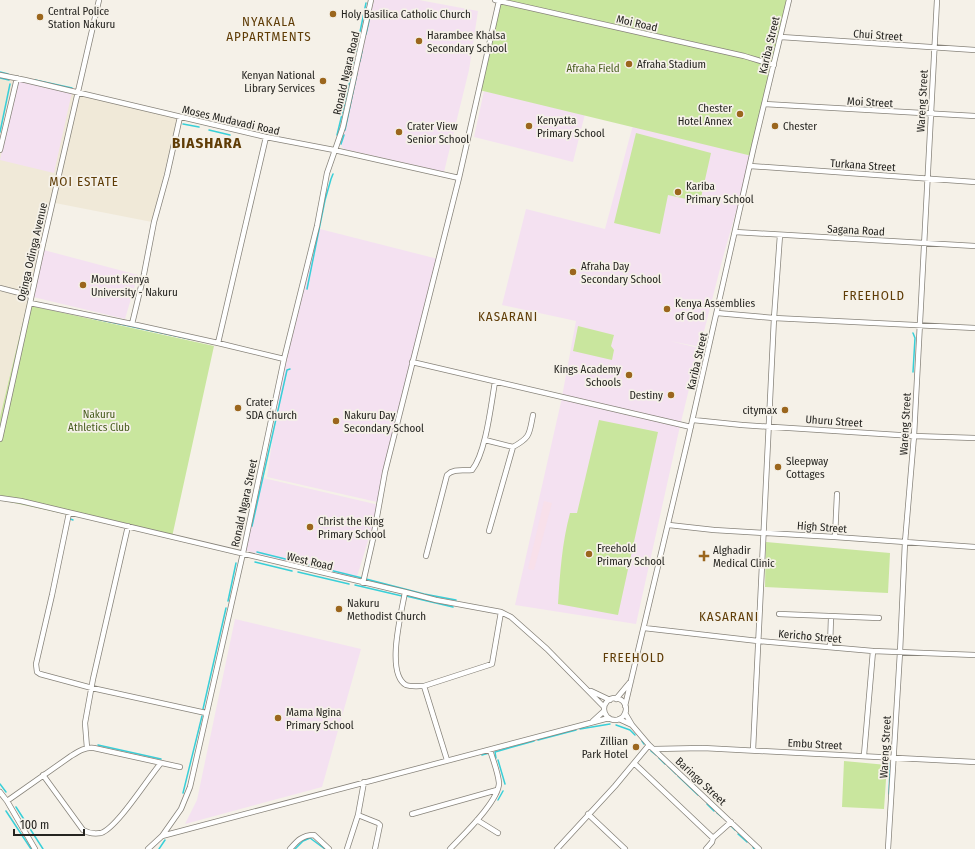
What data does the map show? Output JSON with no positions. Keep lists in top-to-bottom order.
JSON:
{
  "streets": {
    "street": [
      "Moi Road",
      "Chui Street",
      "Kariba Street",
      "Ronald Ngara Road",
      "Wareng Street",
      "Moi Street",
      "Moses Mudavadi Road",
      "Turkana Street",
      "Sagana Road",
      "Oginga Odinga Avenue",
      "Uhuru Street",
      "Ronald Ngara Street",
      "High Street",
      "West Road",
      "Kericho Street",
      "Embu Street",
      "Baringo Street"
    ]
  },
  "crossings": [
    ["Moi Road", "Kariba Street"],
    ["Chui Street", "Kariba Street"],
    ["Chui Street", "Wareng Street"],
    ["Kariba Street", "Moi Street"],
    ["Kariba Street", "Turkana Street"],
    ["Kariba Street", "Sagana Road"],
    ["Kariba Street", "Uhuru Street"],
    ["Kariba Street", "High Street"],
    ["Kariba Street", "West Road"],
    ["Kariba Street", "Kericho Street"],
    ["Kariba Street", "Baringo Street"],
    ["Ronald Ngara Road", "Moses Mudavadi Road"],
    ["Ronald Ngara Road", "Ronald Ngara Street"],
    ["Wareng Street", "Moi Street"],
    ["Wareng Street", "Turkana Street"],
    ["Wareng Street", "Sagana Road"],
    ["Wareng Street", "Uhuru Street"],
    ["Wareng Street", "High Street"],
    ["Wareng Street", "Kericho Street"],
    ["Wareng Street", "Embu Street"],
    ["Moses Mudavadi Road", "Oginga Odinga Avenue"],
    ["Moses Mudavadi Road", "Ronald Ngara Street"],
    ["Ronald Ngara Street", "West Road"],
    ["West Road", "Baringo Street"],
    ["Embu Street", "Baringo Street"]
  ],
  "districts": [
    "NYAKALA APPARTMENTS",
    "BIASHARA",
    "MOI ESTATE",
    "FREEHOLD",
    "KASARANI",
    "KASARANI",
    "FREEHOLD"
  ],
  "parks": ["Afraha Field", "Nakuru Athletics Club"],
  "places": {
    "other": [
      "Holy Basilica Catholic Church",
      "Central Police Station Nakuru",
      "Harambee Khalsa Secondary School",
      "Afraha Stadium",
      "Kenyan National Library Services",
      "Chester Hotel Annex",
      "Kenyatta Primary School",
      "Chester",
      "Crater View Senior School",
      "Kariba Primary School",
      "Afraha Day Secondary School",
      "Mount Kenya University - Nakuru",
      "Kenya Assemblies of God",
      "Kings Academy Schools",
      "Destiny",
      "Crater SDA Church",
      "citymax",
      "Nakuru Day Secondary School",
      "Sleepway Cottages",
      "Christ the King Primary School",
      "Freehold Primary School",
      "Nakuru Methodist Church",
      "Mama Ngina Primary School",
      "Zillian Park Hotel"
    ],
    "health": ["Alghadir Medical Clinic"]
  },
  "scale_bar": "100 m"
}
